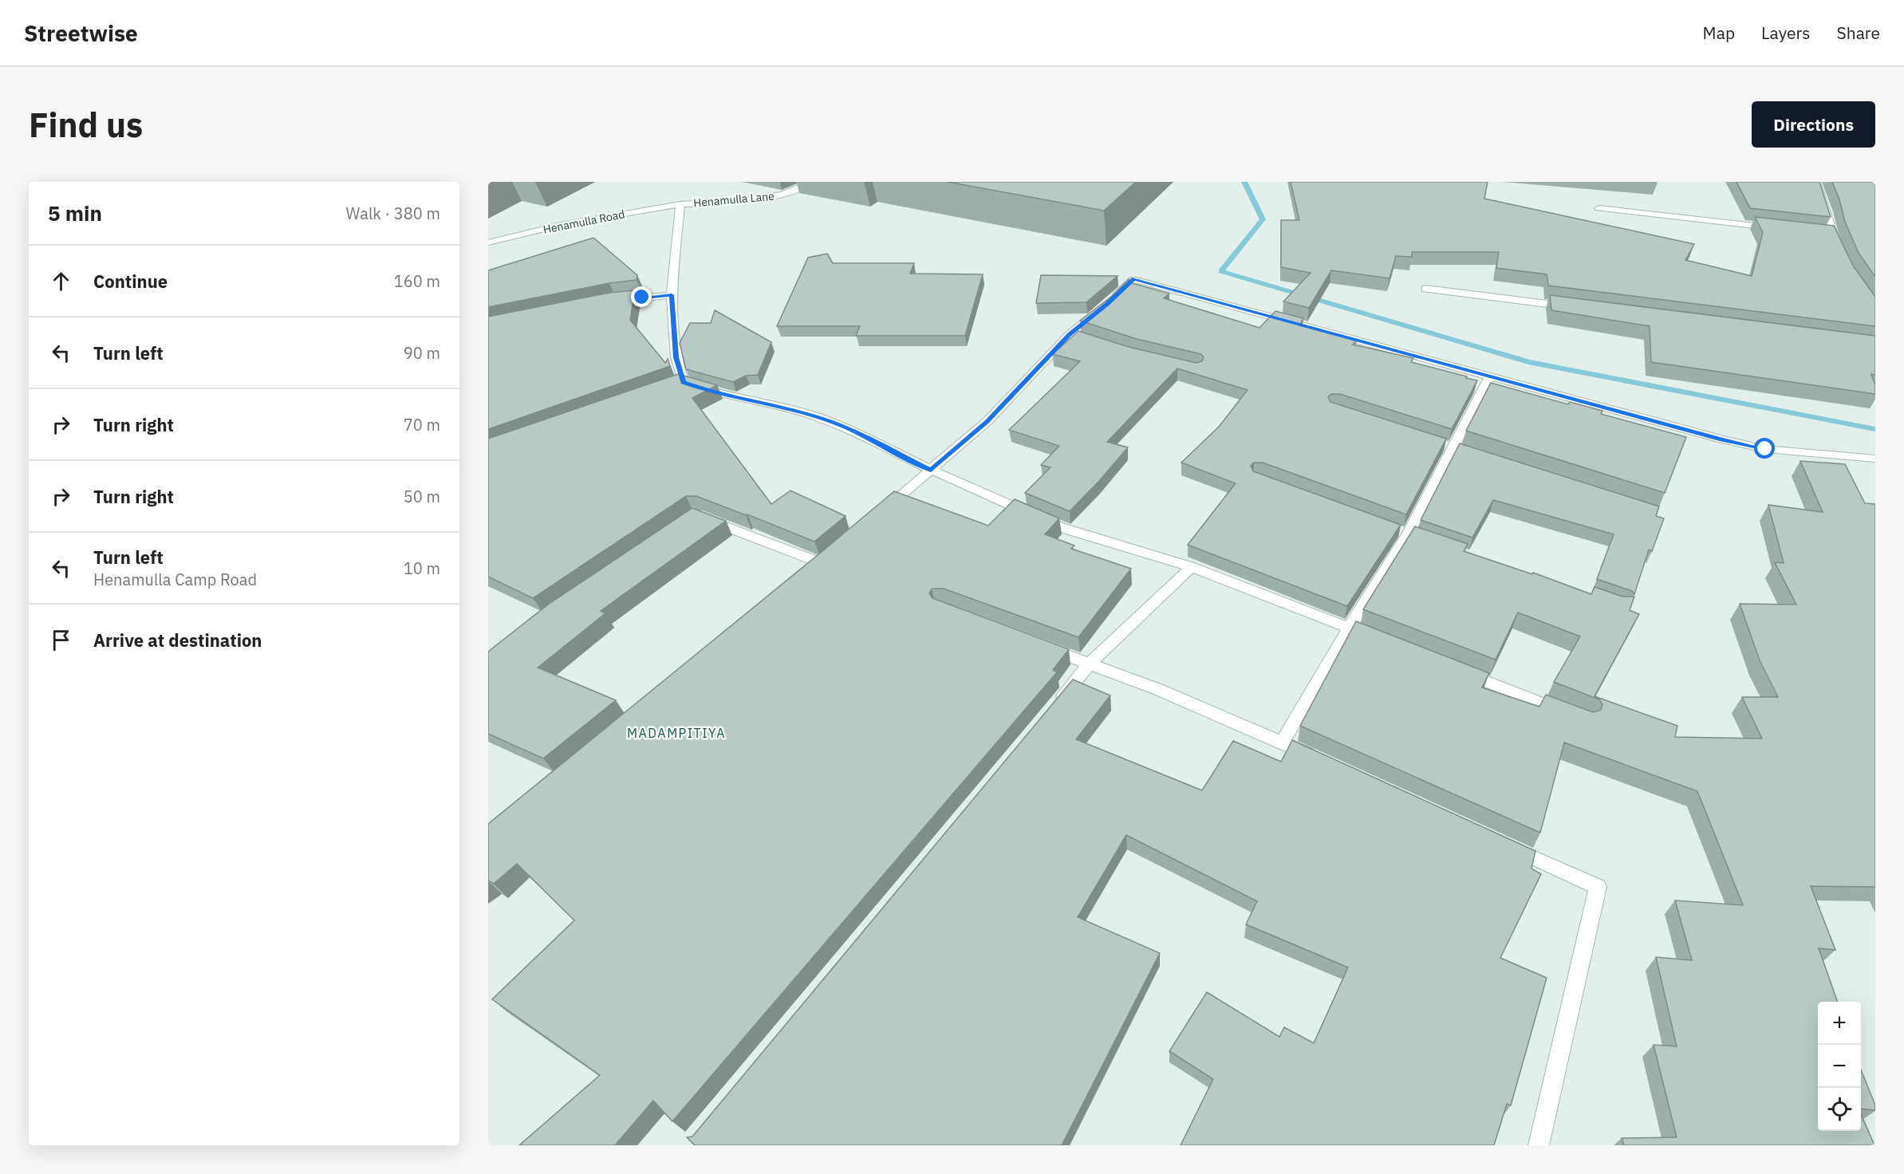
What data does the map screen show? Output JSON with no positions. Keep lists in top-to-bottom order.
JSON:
{
  "streets": {
    "street": ["Henamulla Lane", "Henamulla Road"]
  },
  "crossings": [
    ["Henamulla Lane", "Henamulla Road"]
  ],
  "districts": ["MADAMPITIYA"],
  "page": {
    "header": "Streetwise",
    "nav": ["Map", "Layers", "Share"],
    "buttons": "Directions",
    "title": "Find us",
    "heading": ["5 min", "Walk · 380 m"],
    "list": [
      ["Continue", "160 m"],
      ["Turn left", "90 m"],
      ["Turn right", "70 m"],
      ["Turn right", "50 m"],
      ["Turn left", "Henamulla Camp Road", "10 m"],
      "Arrive at destination"
    ],
    "map_buttons": ["+", "−"]
  }
}
